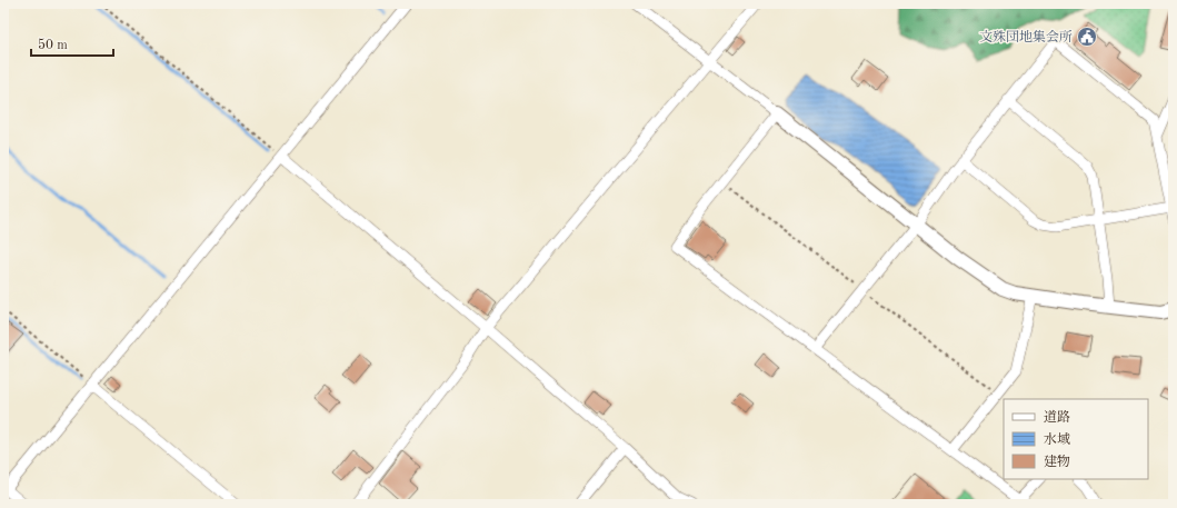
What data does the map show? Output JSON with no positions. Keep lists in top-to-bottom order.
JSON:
{
  "places": {
    "public building": ["文殊団地集会所"]
  },
  "legend": ["道路", "水域", "建物"],
  "scale_bar": "50 m"
}
